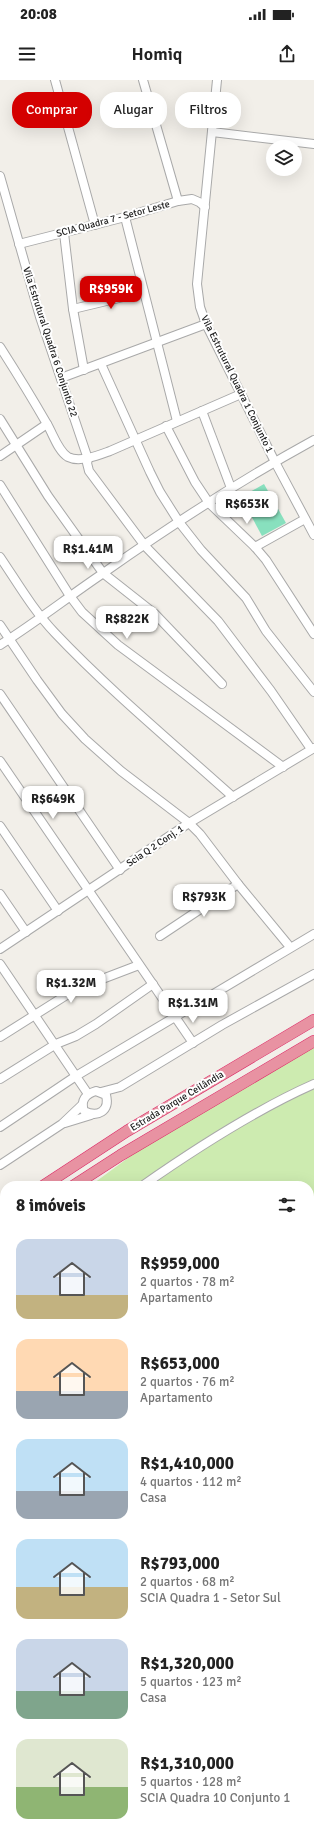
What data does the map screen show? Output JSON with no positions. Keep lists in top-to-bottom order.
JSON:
{
  "streets": {
    "highway": ["Estrada Parque Ceilândia"],
    "street": [
      "SCIA Quadra 7 - Setor Leste",
      "Vila Estrutural Quadra 6 Conjunto 22",
      "Vila Estrutural Quadra 1 Conjunto 1",
      "Scia Q 2 Conj. 1"
    ]
  },
  "crossings": [
    ["SCIA Quadra 7 - Setor Leste", "Vila Estrutural Quadra 6 Conjunto 22"],
    ["SCIA Quadra 7 - Setor Leste", "Vila Estrutural Quadra 1 Conjunto 1"],
    ["Vila Estrutural Quadra 6 Conjunto 22", "Scia Q 2 Conj. 1"]
  ],
  "page": {
    "status": "20:08",
    "header": "Homiq",
    "chip": ["Comprar", "Alugar", "Filtros"],
    "price": [
      "R$959K",
      "R$653K",
      "R$1.41M",
      "R$822K",
      "R$649K",
      "R$793K",
      "R$1.32M",
      "R$1.31M"
    ],
    "heading": "8 imóveis",
    "list": [
      {
        "name": "R$959,000",
        "note": "2 quartos · 78 m² · Apartamento"
      },
      {
        "name": "R$653,000",
        "note": "2 quartos · 76 m² · Apartamento"
      },
      {
        "name": "R$1,410,000",
        "note": "4 quartos · 112 m² · Casa"
      },
      {
        "name": "R$793,000",
        "note": "2 quartos · 68 m² · SCIA Quadra 1 - Setor Sul"
      },
      {
        "name": "R$1,320,000",
        "note": "5 quartos · 123 m² · Casa"
      },
      {
        "name": "R$1,310,000",
        "note": "5 quartos · 128 m² · SCIA Quadra 10 Conjunto 1"
      }
    ]
  }
}
